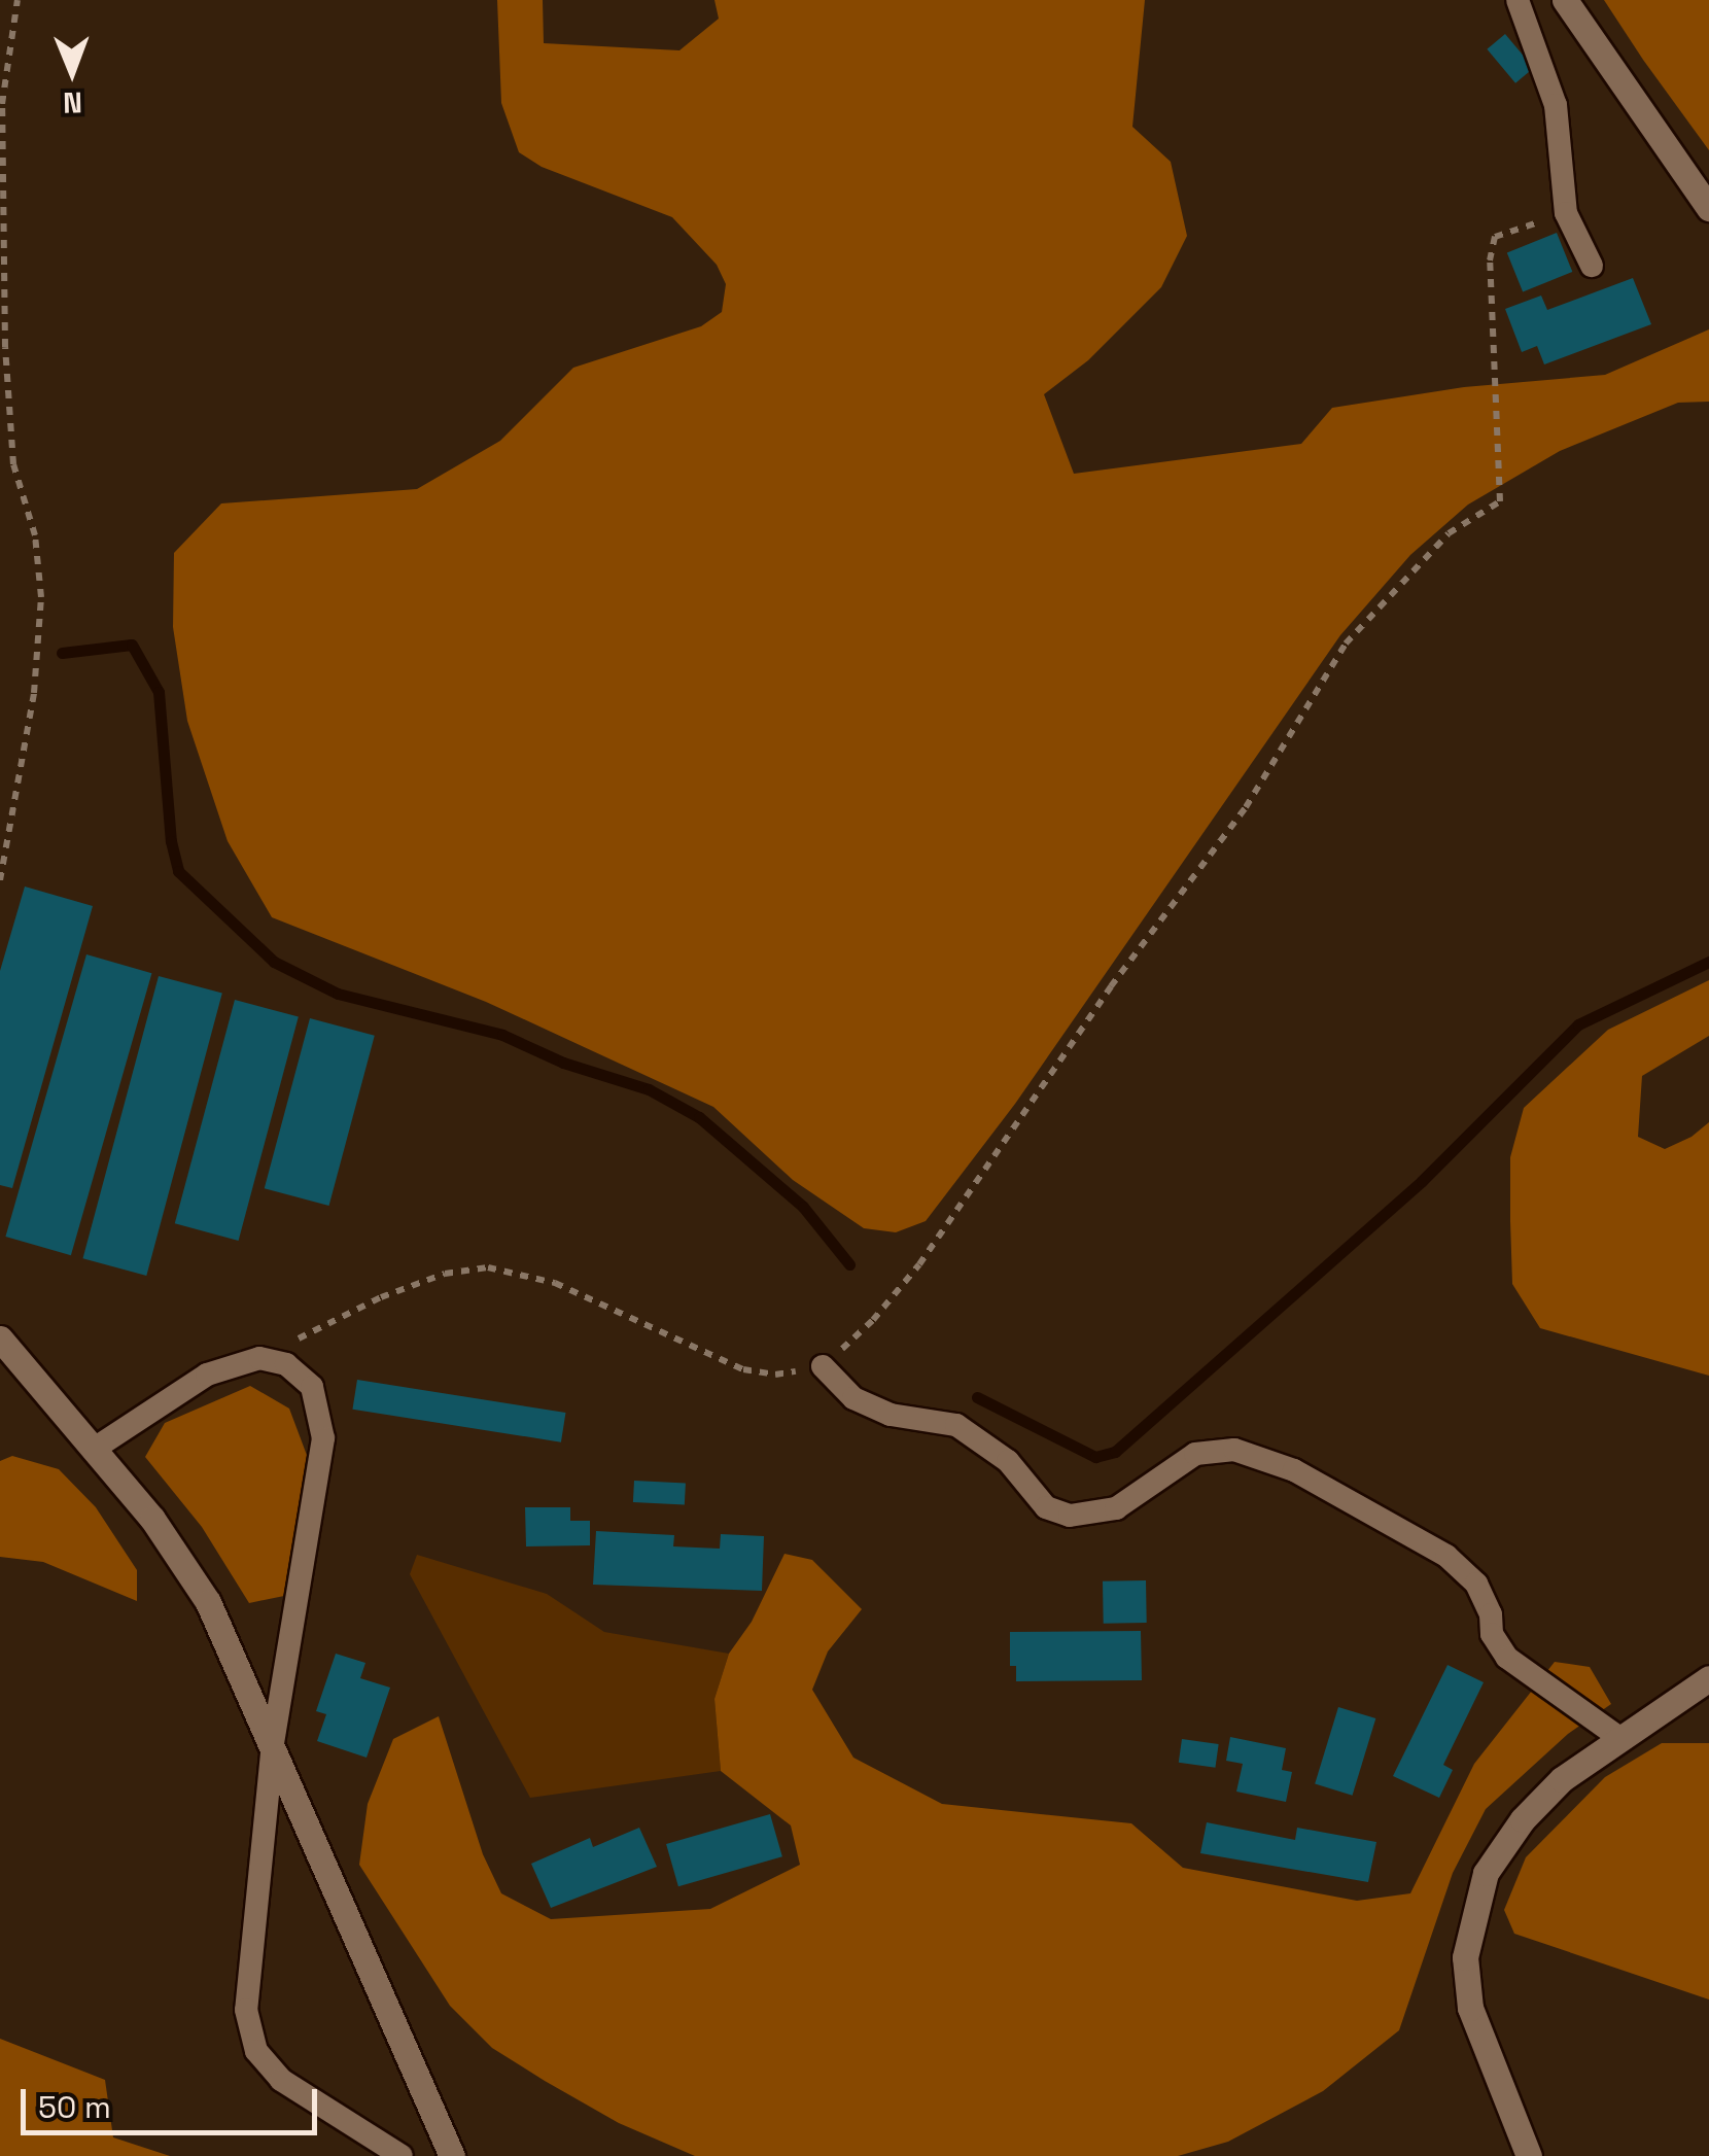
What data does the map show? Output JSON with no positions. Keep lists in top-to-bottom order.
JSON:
{
  "scale_bar": "50 m",
  "north": "bottom"
}
